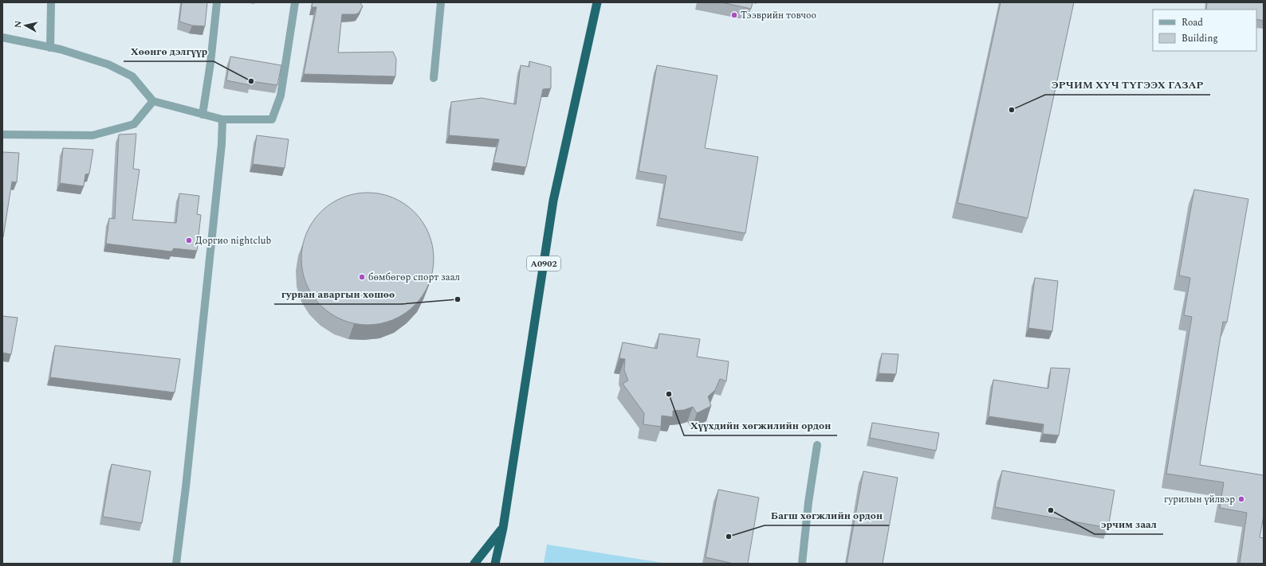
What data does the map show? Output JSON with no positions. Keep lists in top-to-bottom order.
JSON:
{
  "streets": {
    "highway": ["A0902"]
  },
  "places": [
    "Тээврийн товчоо",
    "Хөөнгө дэлгүүр",
    "ЭРЧИМ ХҮЧ ТҮГЭЭХ ГАЗАР",
    "Доргио nightclub",
    "бөмбөгөр спорт заал",
    "гурван аваргын хөшөө",
    "Хүүхдийн хөгжилийн ордон",
    "гурилын үйлвэр",
    "эрчим заал",
    "Багш хөгжлийн ордон"
  ],
  "legend": ["Road", "Building"],
  "north": "left"
}
